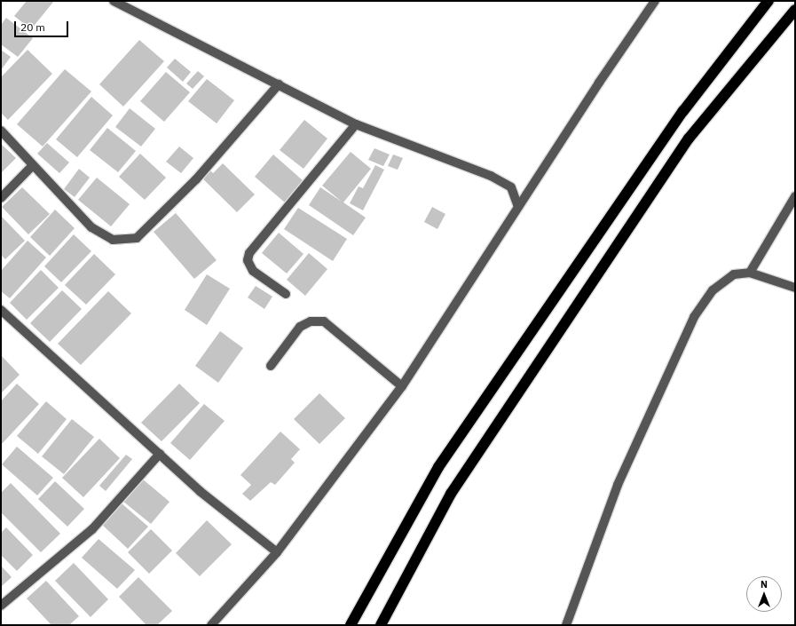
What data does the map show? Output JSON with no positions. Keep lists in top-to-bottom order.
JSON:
{
  "scale_bar": "20 m",
  "north": "top"
}
